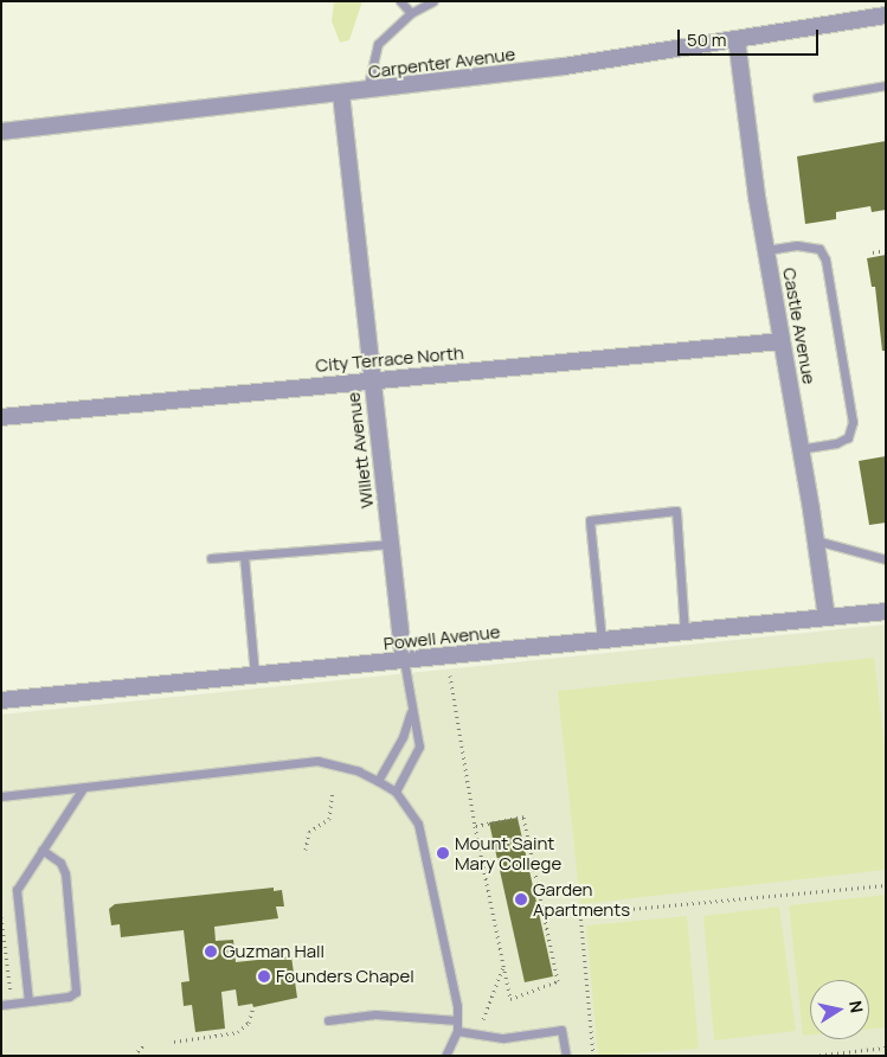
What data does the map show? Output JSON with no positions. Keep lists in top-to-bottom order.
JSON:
{
  "streets": {
    "street": [
      "Carpenter Avenue",
      "Castle Avenue",
      "City Terrace North",
      "Willett Avenue",
      "Powell Avenue"
    ]
  },
  "crossings": [
    ["Carpenter Avenue", "Castle Avenue"],
    ["Carpenter Avenue", "Willett Avenue"],
    ["Castle Avenue", "City Terrace North"],
    ["Castle Avenue", "Powell Avenue"],
    ["City Terrace North", "Willett Avenue"],
    ["Willett Avenue", "Powell Avenue"]
  ],
  "places": [
    "Mount Saint Mary College",
    "Garden Apartments",
    "Guzman Hall",
    "Founders Chapel"
  ],
  "scale_bar": "50 m",
  "north": "right"
}
